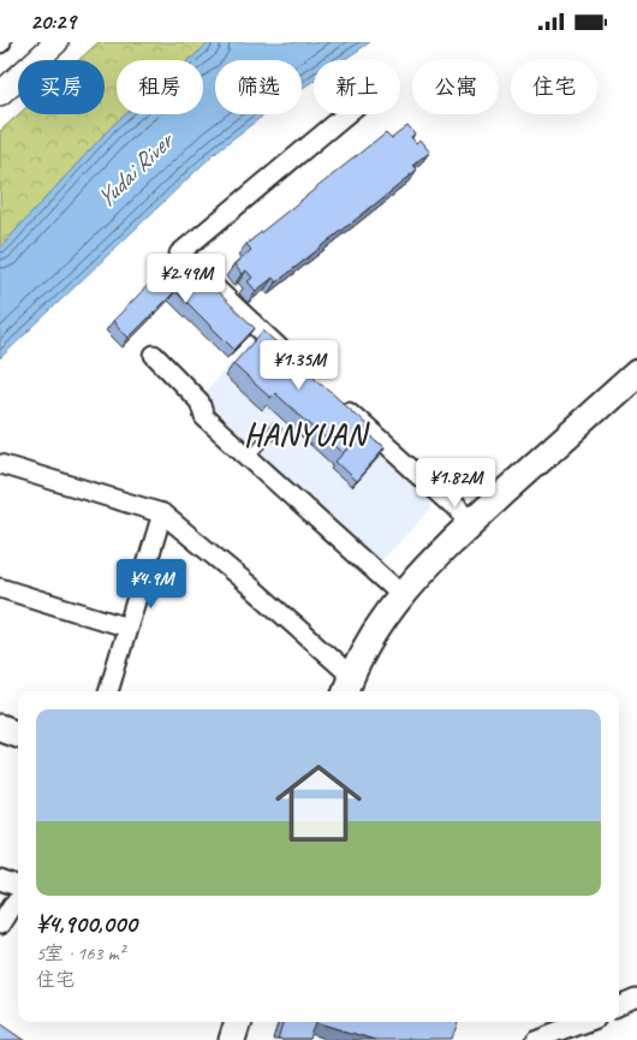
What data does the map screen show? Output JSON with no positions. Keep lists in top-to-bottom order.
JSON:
{
  "districts": ["HANYUAN"],
  "water": ["Yudai River"],
  "page": {
    "status": "20:29",
    "chip": [
      "买房",
      "租房",
      "筛选",
      "新上",
      "公寓",
      "住宅"
    ],
    "price": [
      "¥2.49M",
      "¥1.35M",
      "¥1.82M",
      "¥4.9M"
    ],
    "list": [
      {
        "name": "¥4,900,000",
        "note": "5室 · 163 m² · 住宅"
      }
    ]
  }
}
